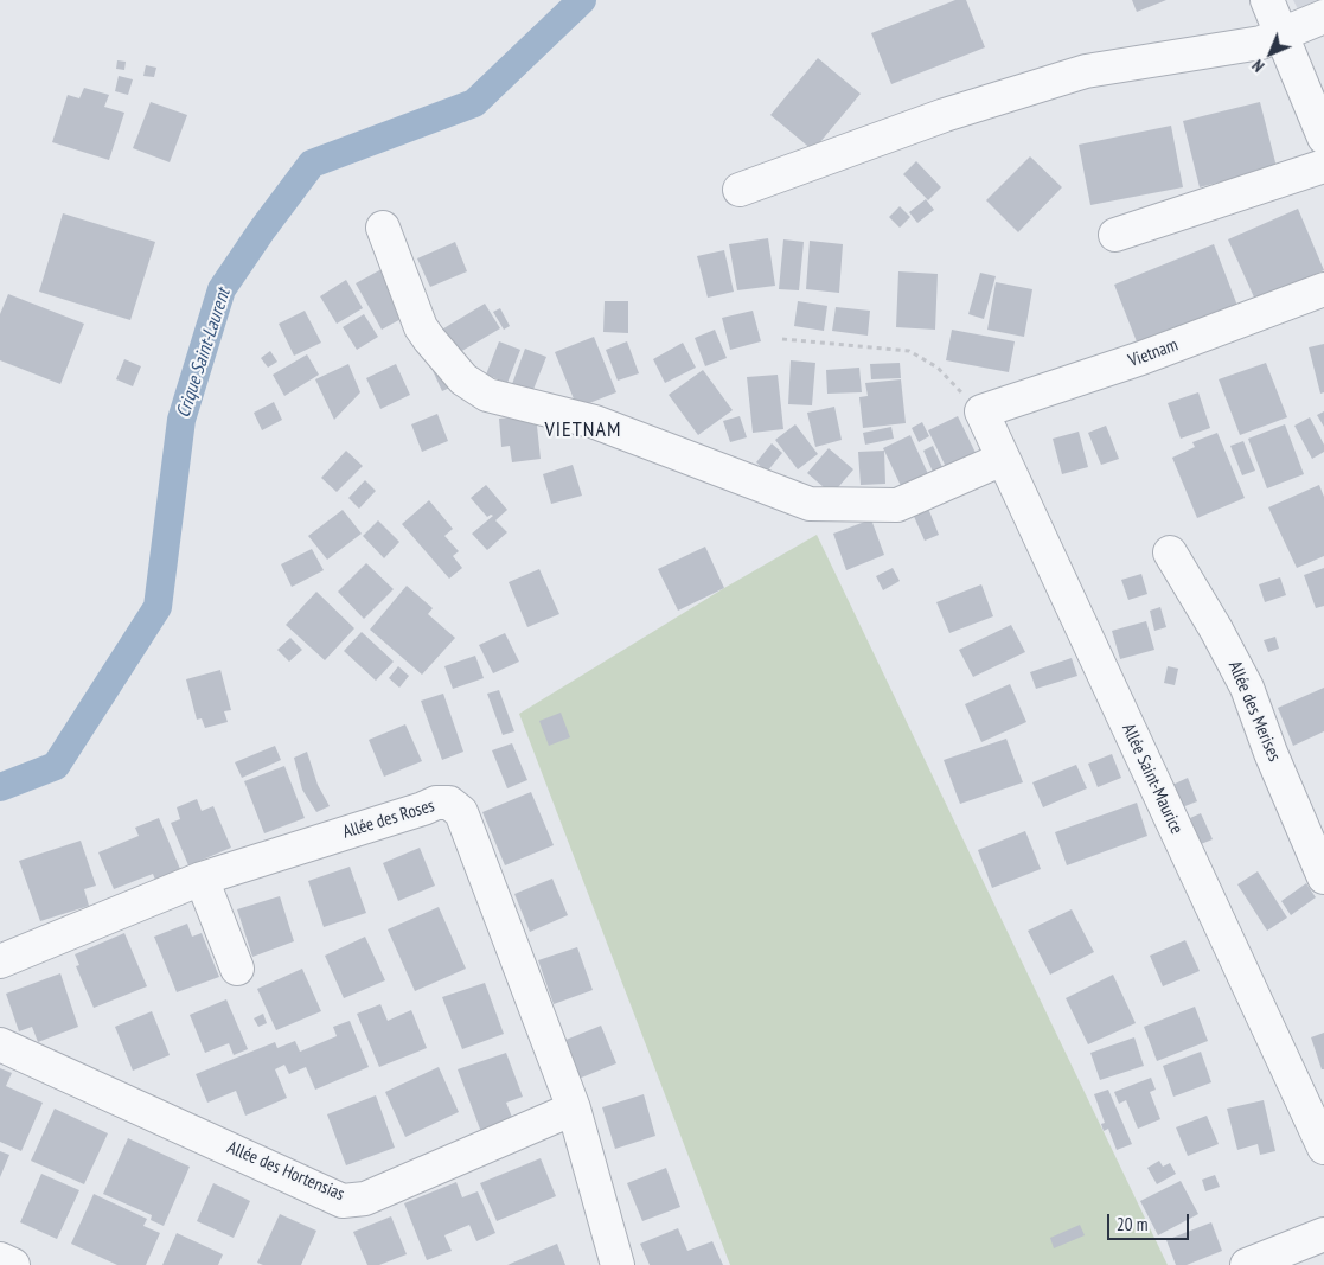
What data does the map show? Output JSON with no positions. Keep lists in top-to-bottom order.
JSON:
{
  "streets": {
    "street": [
      "Vietnam",
      "Allée des Merises",
      "Allée Saint-Maurice",
      "Allée des Roses",
      "Allée des Hortensias"
    ]
  },
  "crossings": [
    ["Vietnam", "Allée Saint-Maurice"],
    ["Allée des Roses", "Allée des Hortensias"]
  ],
  "districts": ["VIETNAM"],
  "water": ["Crique Saint-Laurent"],
  "scale_bar": "20 m",
  "north": "bottom left"
}
